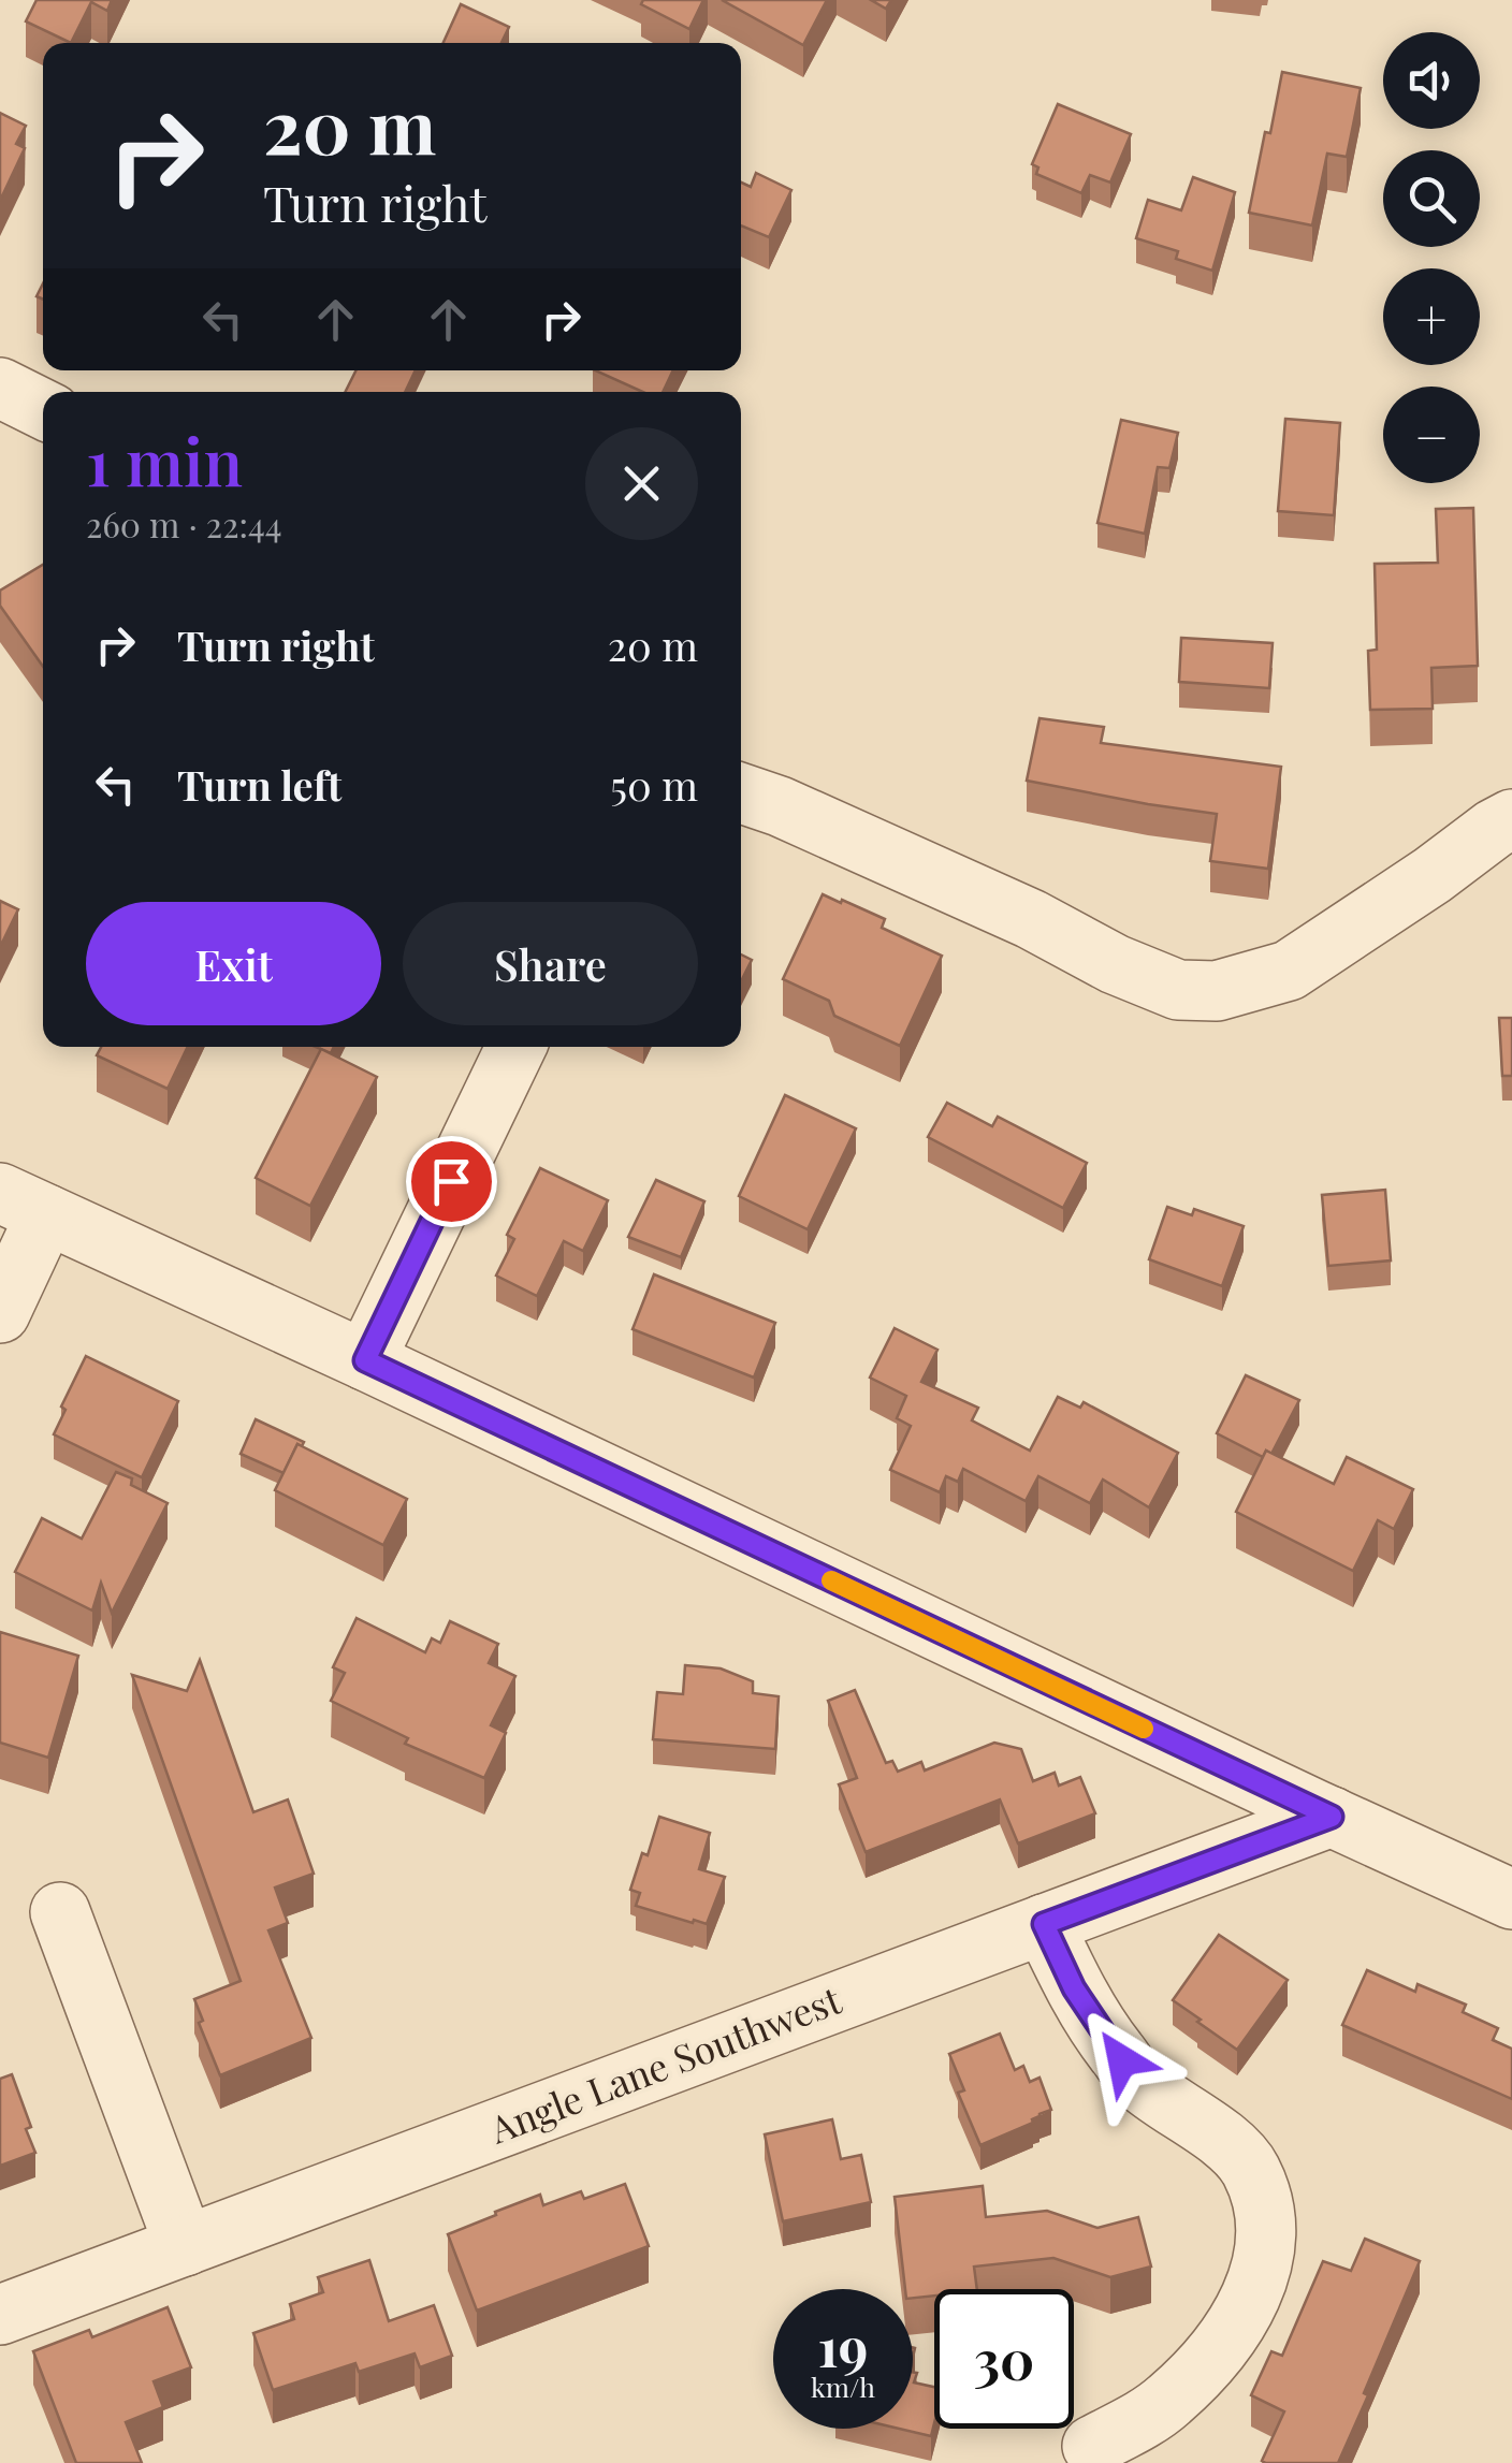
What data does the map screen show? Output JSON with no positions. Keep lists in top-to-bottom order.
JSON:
{
  "streets": {
    "street": ["Angle Lane Southwest"]
  },
  "page": {
    "map_buttons": ["+", "−"],
    "turn": ["20 m", "Turn right"],
    "heading": ["1 min", "260 m · 22:44"],
    "list": [
      {
        "name": "Turn right",
        "value": "20 m"
      },
      {
        "name": "Turn left",
        "value": "50 m"
      }
    ],
    "buttons": ["Exit", "Share"],
    "speed": "19 km/h",
    "limit": "30"
  }
}
